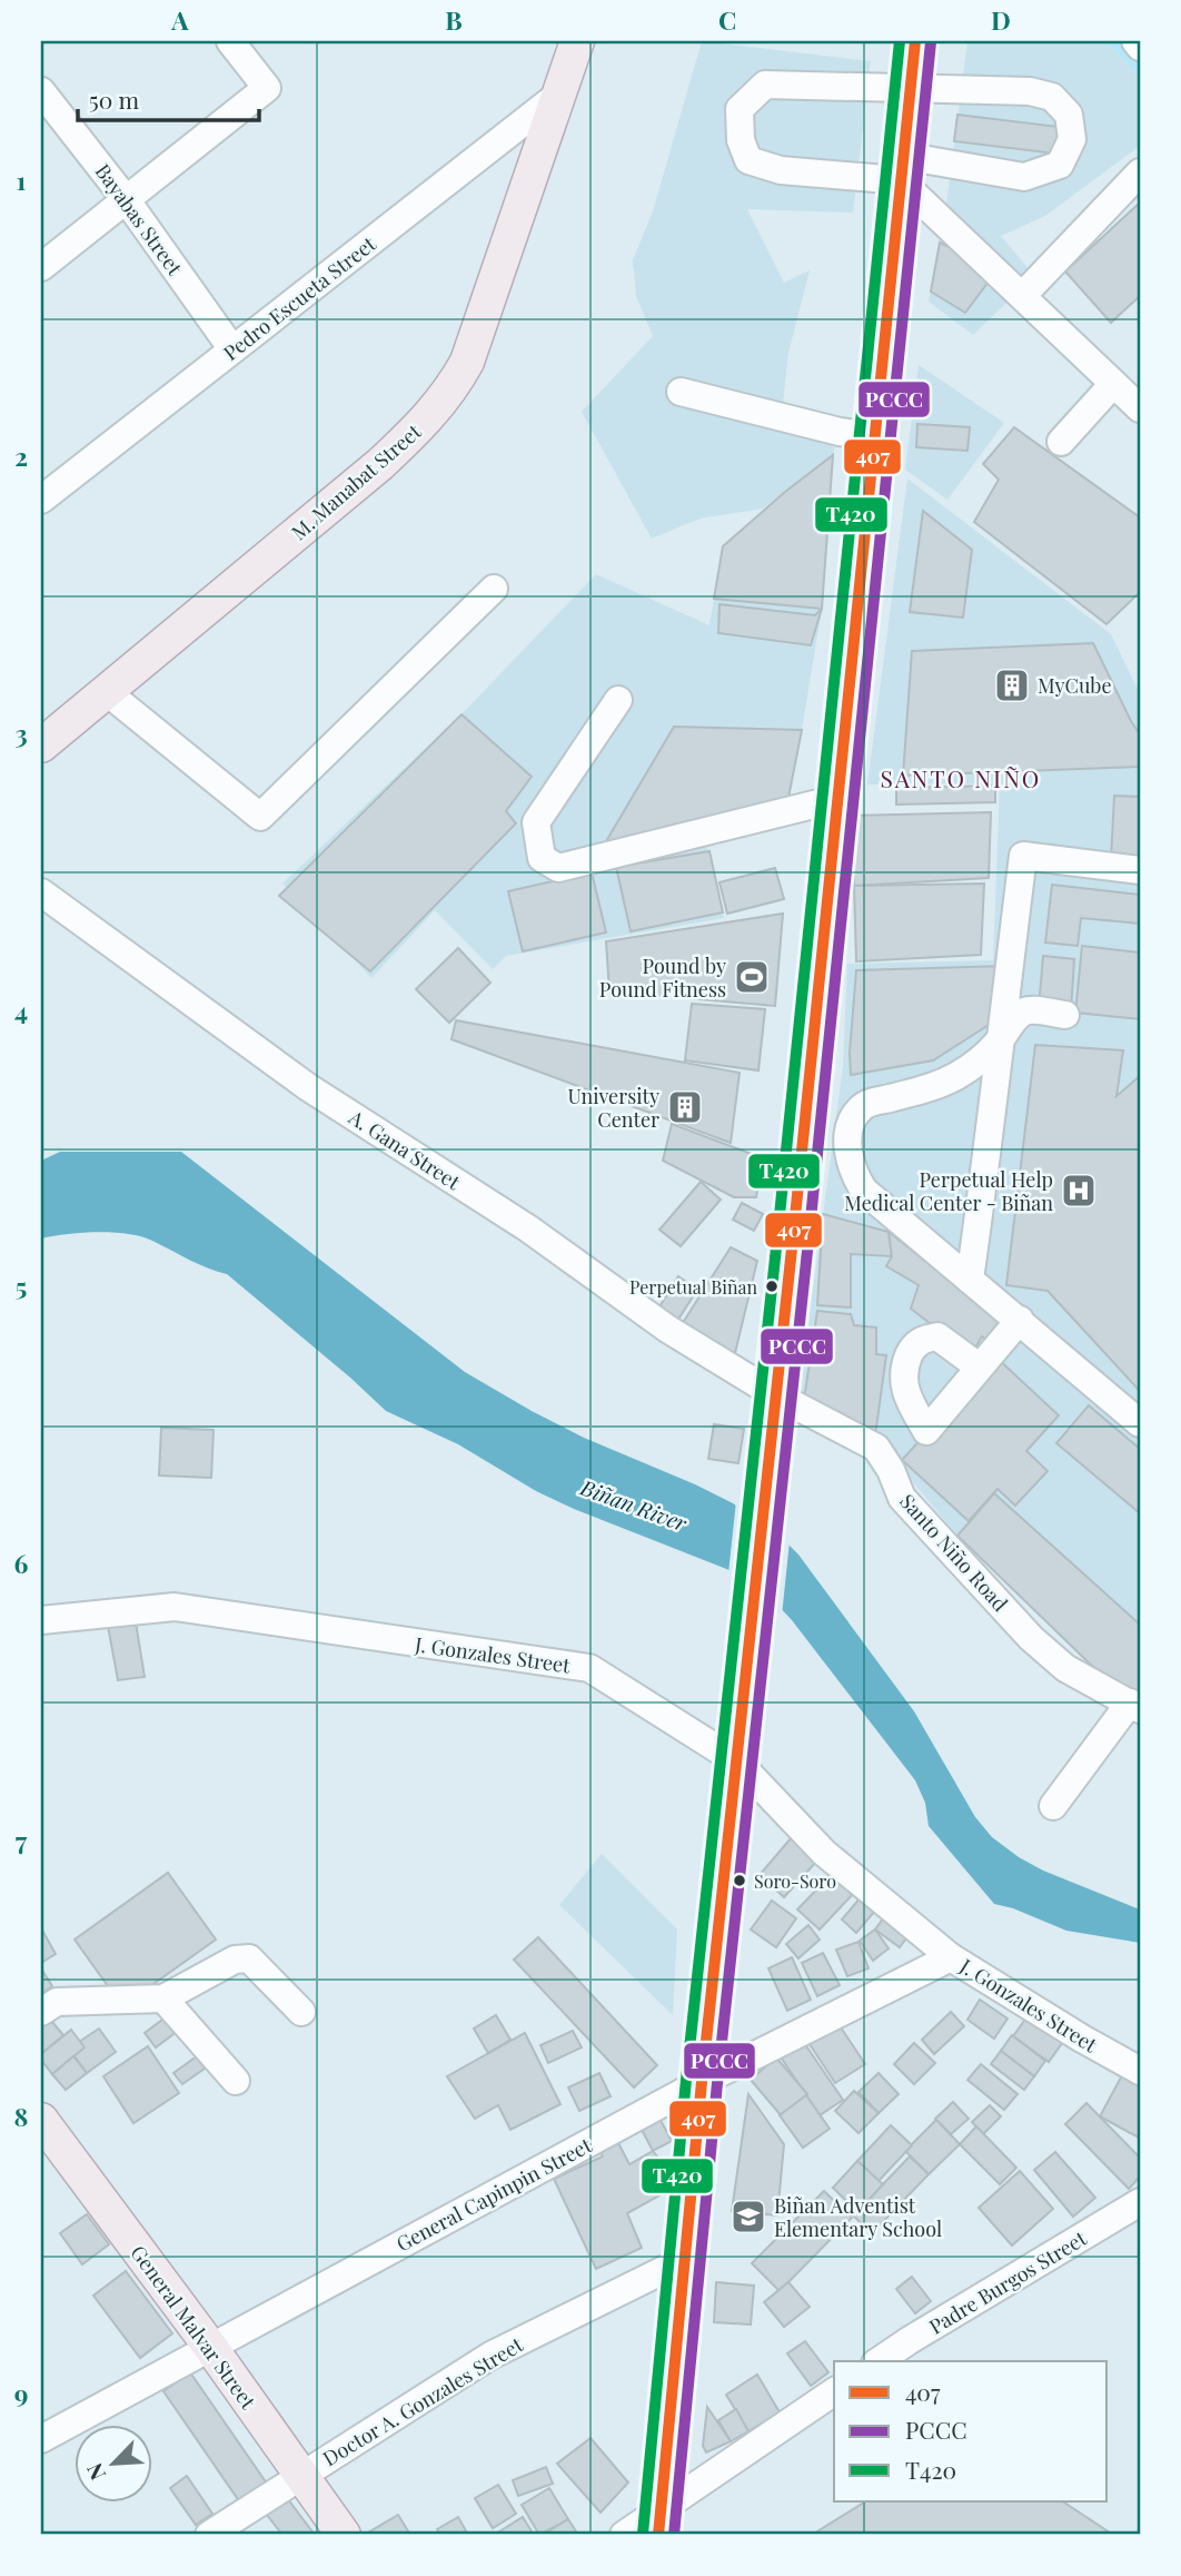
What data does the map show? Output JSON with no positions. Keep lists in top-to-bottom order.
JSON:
{
  "streets": {
    "main road": ["M. Manabat Street", "General Malvar Street"],
    "street": [
      "Bayabas Street",
      "Pedro Escueta Street",
      "A. Gana Street",
      "Santo Niño Road",
      "J. Gonzales Street",
      "General Capinpin Street",
      "Padre Burgos Street",
      "Doctor A. Gonzales Street"
    ]
  },
  "crossings": [
    ["Bayabas Street", "Pedro Escueta Street"],
    ["Pedro Escueta Street", "M. Manabat Street"],
    ["A. Gana Street", "Santo Niño Road"],
    ["J. Gonzales Street", "General Capinpin Street"],
    ["General Capinpin Street", "General Malvar Street"],
    ["General Malvar Street", "Doctor A. Gonzales Street"]
  ],
  "districts": ["SANTO NIÑO"],
  "water": ["Biñan River"],
  "places": {
    "building": ["MyCube", "University Center"],
    "sports": ["Pound by Pound Fitness"],
    "hospital": ["Perpetual Help Medical Center - Biñan"],
    "other": ["Perpetual Biñan", "Soro-Soro"],
    "school or university": ["Biñan Adventist Elementary School"]
  },
  "lines": ["transit line 407", "transit line T420", "transit line PCCC"],
  "legend": ["407", "PCCC", "T420"],
  "scale_bar": "50 m",
  "north": "bottom left",
  "grid": {
    "columns": [
      "A",
      "B",
      "C",
      "D"
    ],
    "rows": [
      "1",
      "2",
      "3",
      "4",
      "5",
      "6",
      "7",
      "8",
      "9"
    ]
  }
}
